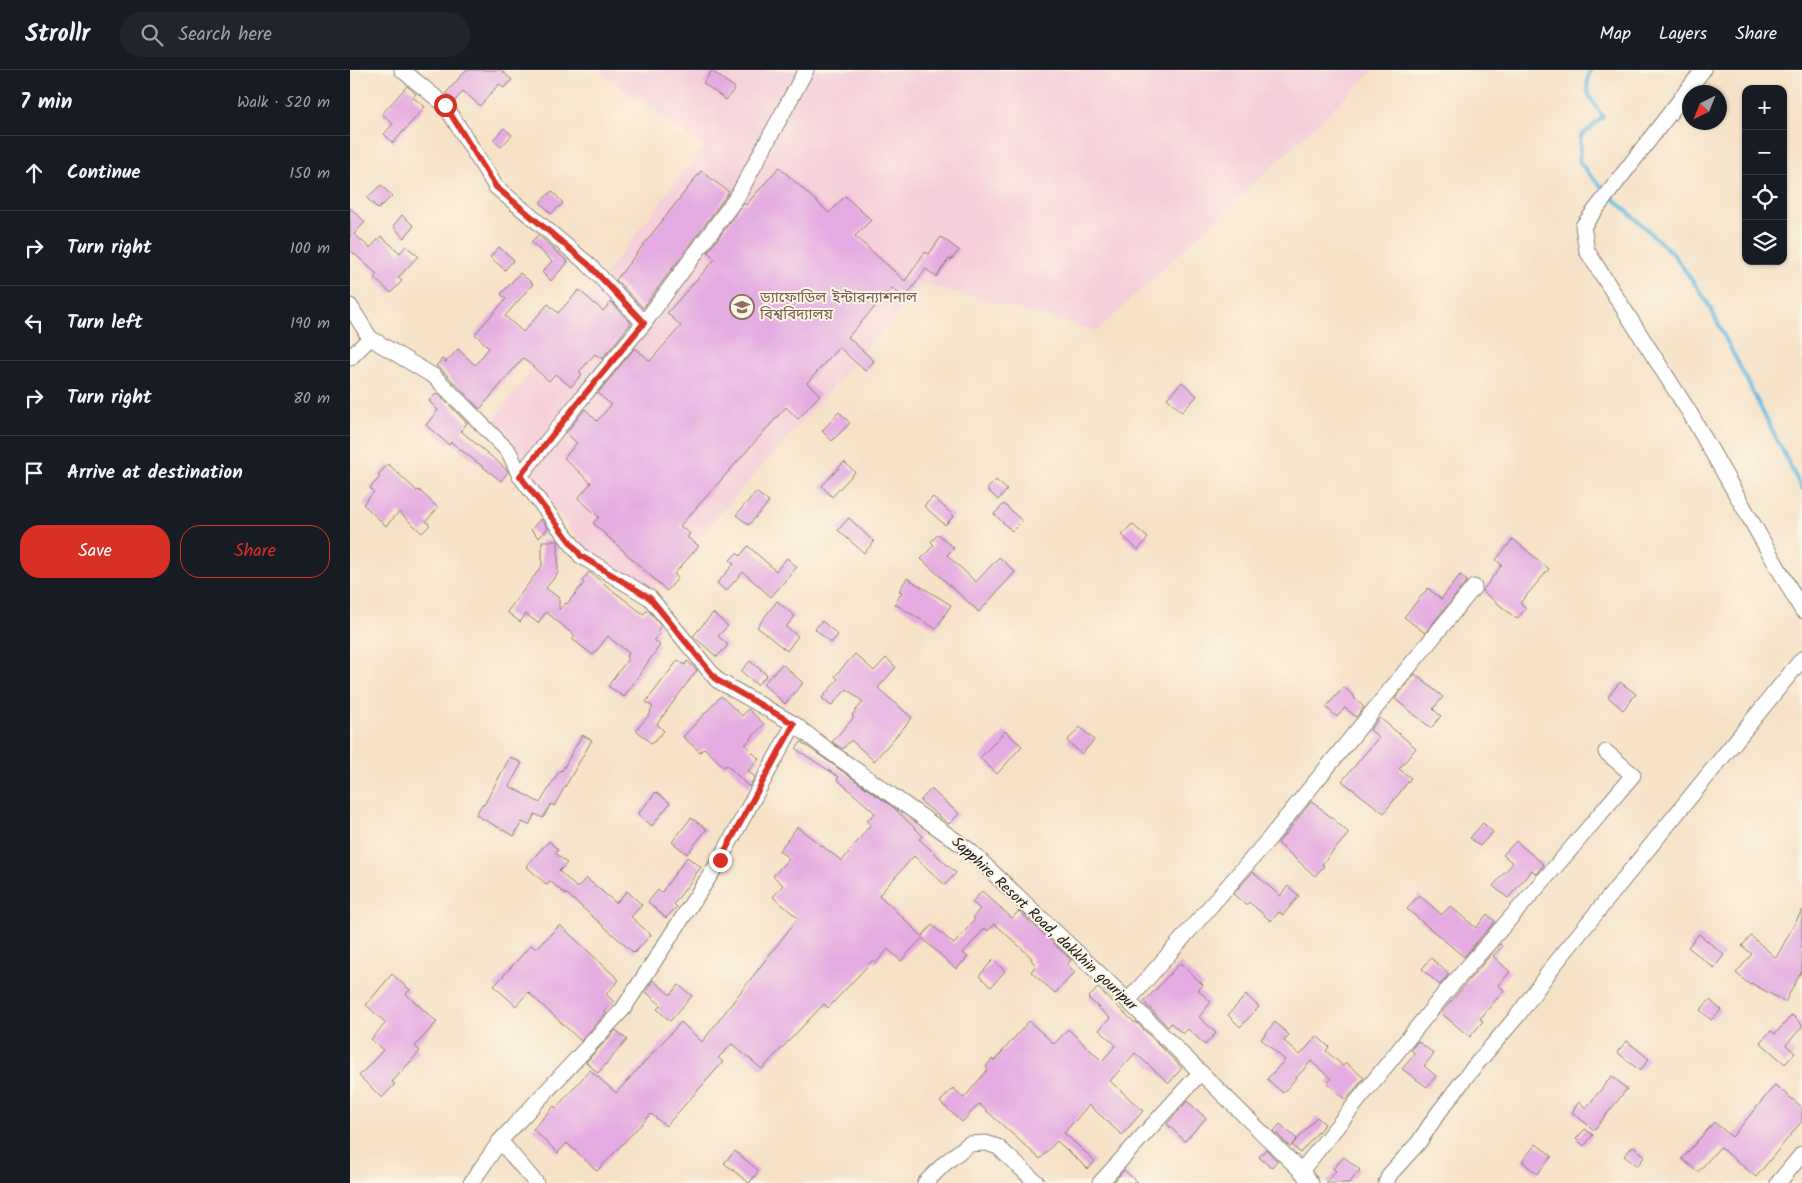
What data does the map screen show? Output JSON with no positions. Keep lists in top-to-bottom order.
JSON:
{
  "streets": {
    "street": ["Sapphire Resort Road, dakkhin gouripur"]
  },
  "places": {
    "school or university": ["ড্যাফোডিল ইন্টারন্যাশনাল বিশ্ববিদ্যালয়"]
  },
  "north": "bottom left",
  "page": {
    "header": "Strollr",
    "search": "Search here",
    "nav": ["Map", "Layers", "Share"],
    "heading": ["7 min", "Walk · 520 m"],
    "map_buttons": ["+", "−"],
    "list": [
      ["Continue", "150 m"],
      ["Turn right", "100 m"],
      ["Turn left", "190 m"],
      ["Turn right", "80 m"],
      "Arrive at destination"
    ],
    "buttons": ["Save", "Share"]
  }
}
